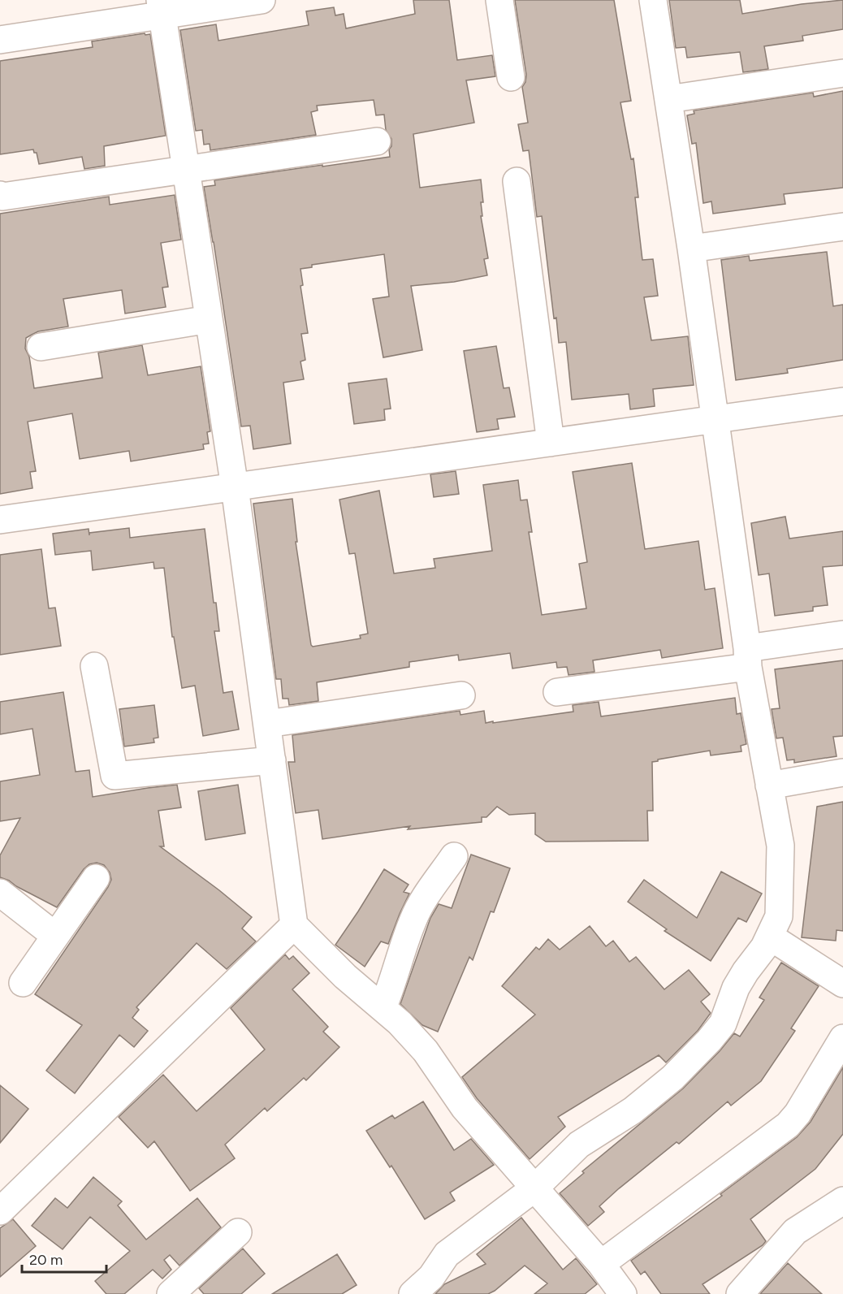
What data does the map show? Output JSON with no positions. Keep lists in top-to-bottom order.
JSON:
{
  "scale_bar": "20 m"
}
